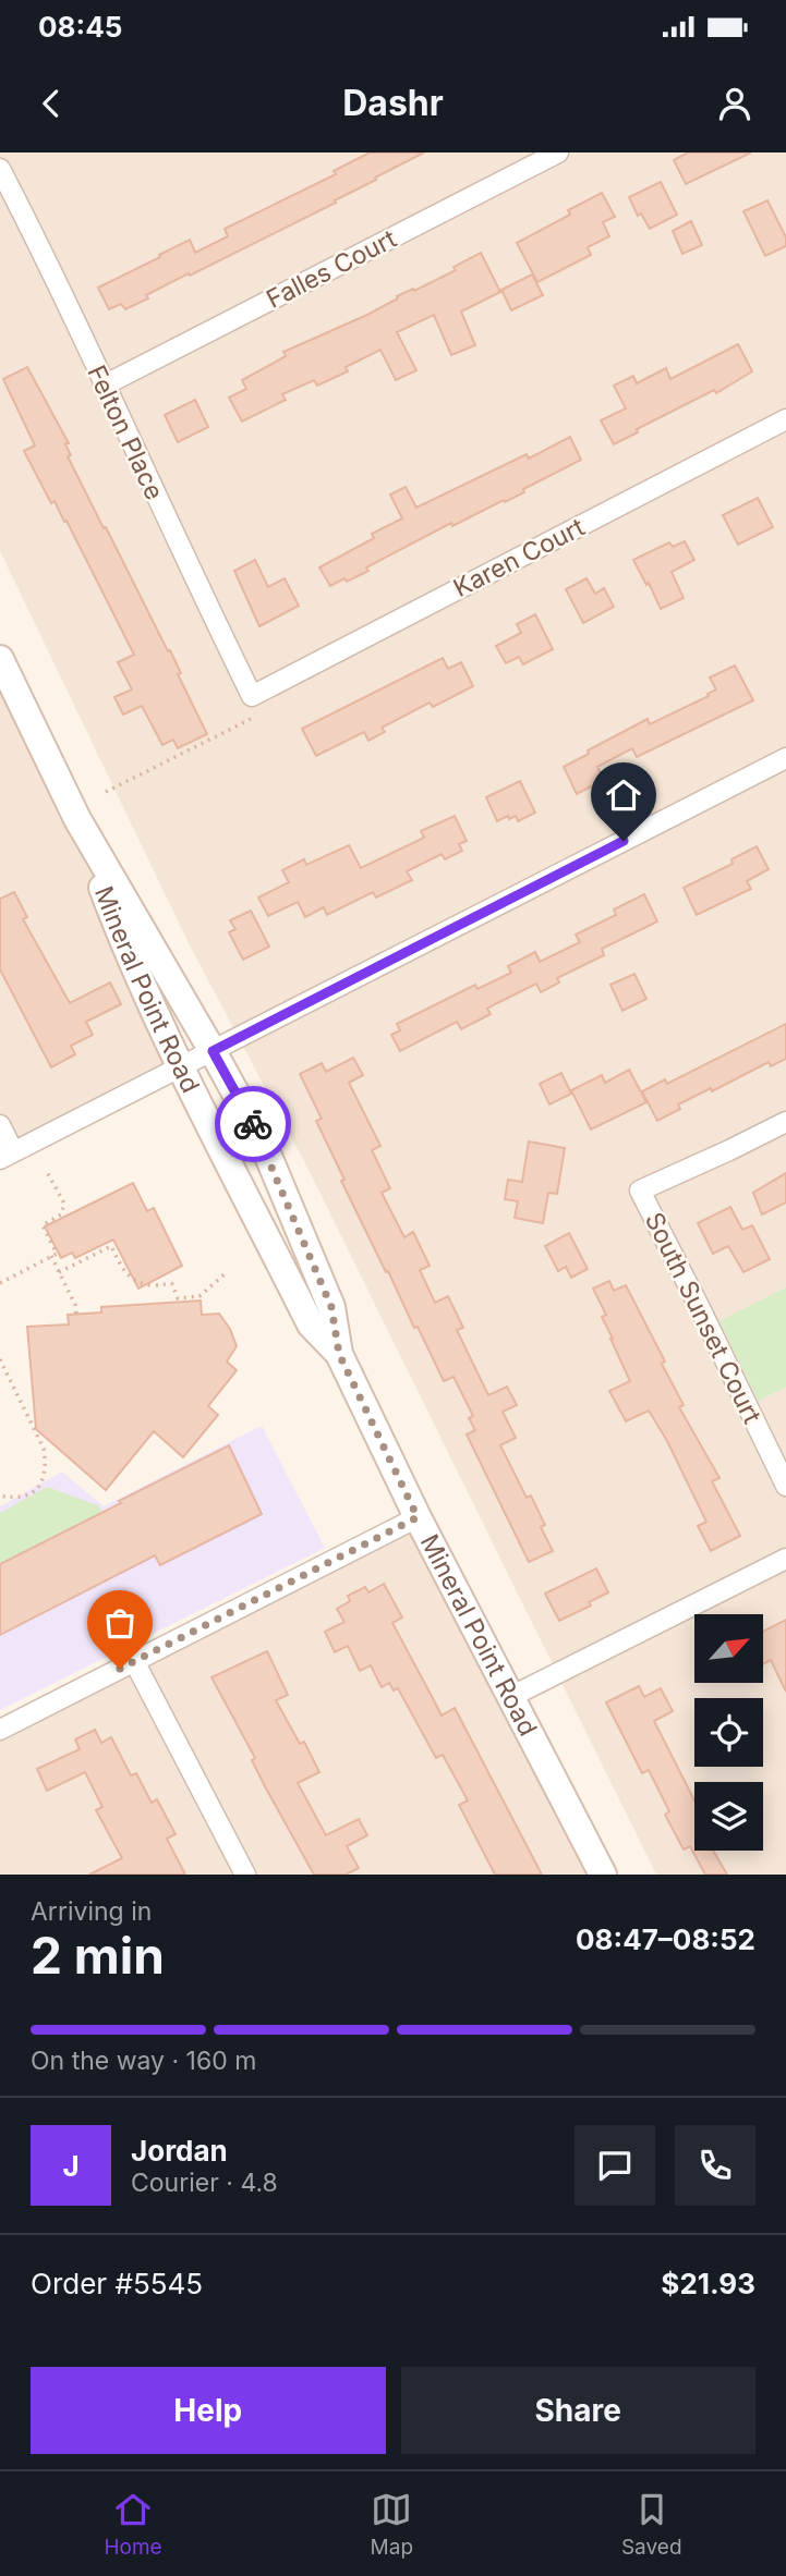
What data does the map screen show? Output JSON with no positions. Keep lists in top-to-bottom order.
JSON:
{
  "streets": {
    "main road": ["Mineral Point Road"],
    "street": [
      "Falles Court",
      "Felton Place",
      "Karen Court",
      "South Sunset Court"
    ]
  },
  "crossings": [
    ["Falles Court", "Felton Place"],
    ["Felton Place", "Karen Court"]
  ],
  "north": "top right",
  "page": {
    "status": "08:45",
    "header": "Dashr",
    "heading": ["2 min", "Arriving in", "08:47–08:52"],
    "panel": [
      "Jordan",
      "Courier · 4.8",
      "Order #5545",
      "$21.93"
    ],
    "bar": "On the way · 160 m",
    "round": "J",
    "buttons": ["Help", "Share"],
    "tabs": ["Home", "Map", "Saved"]
  }
}
